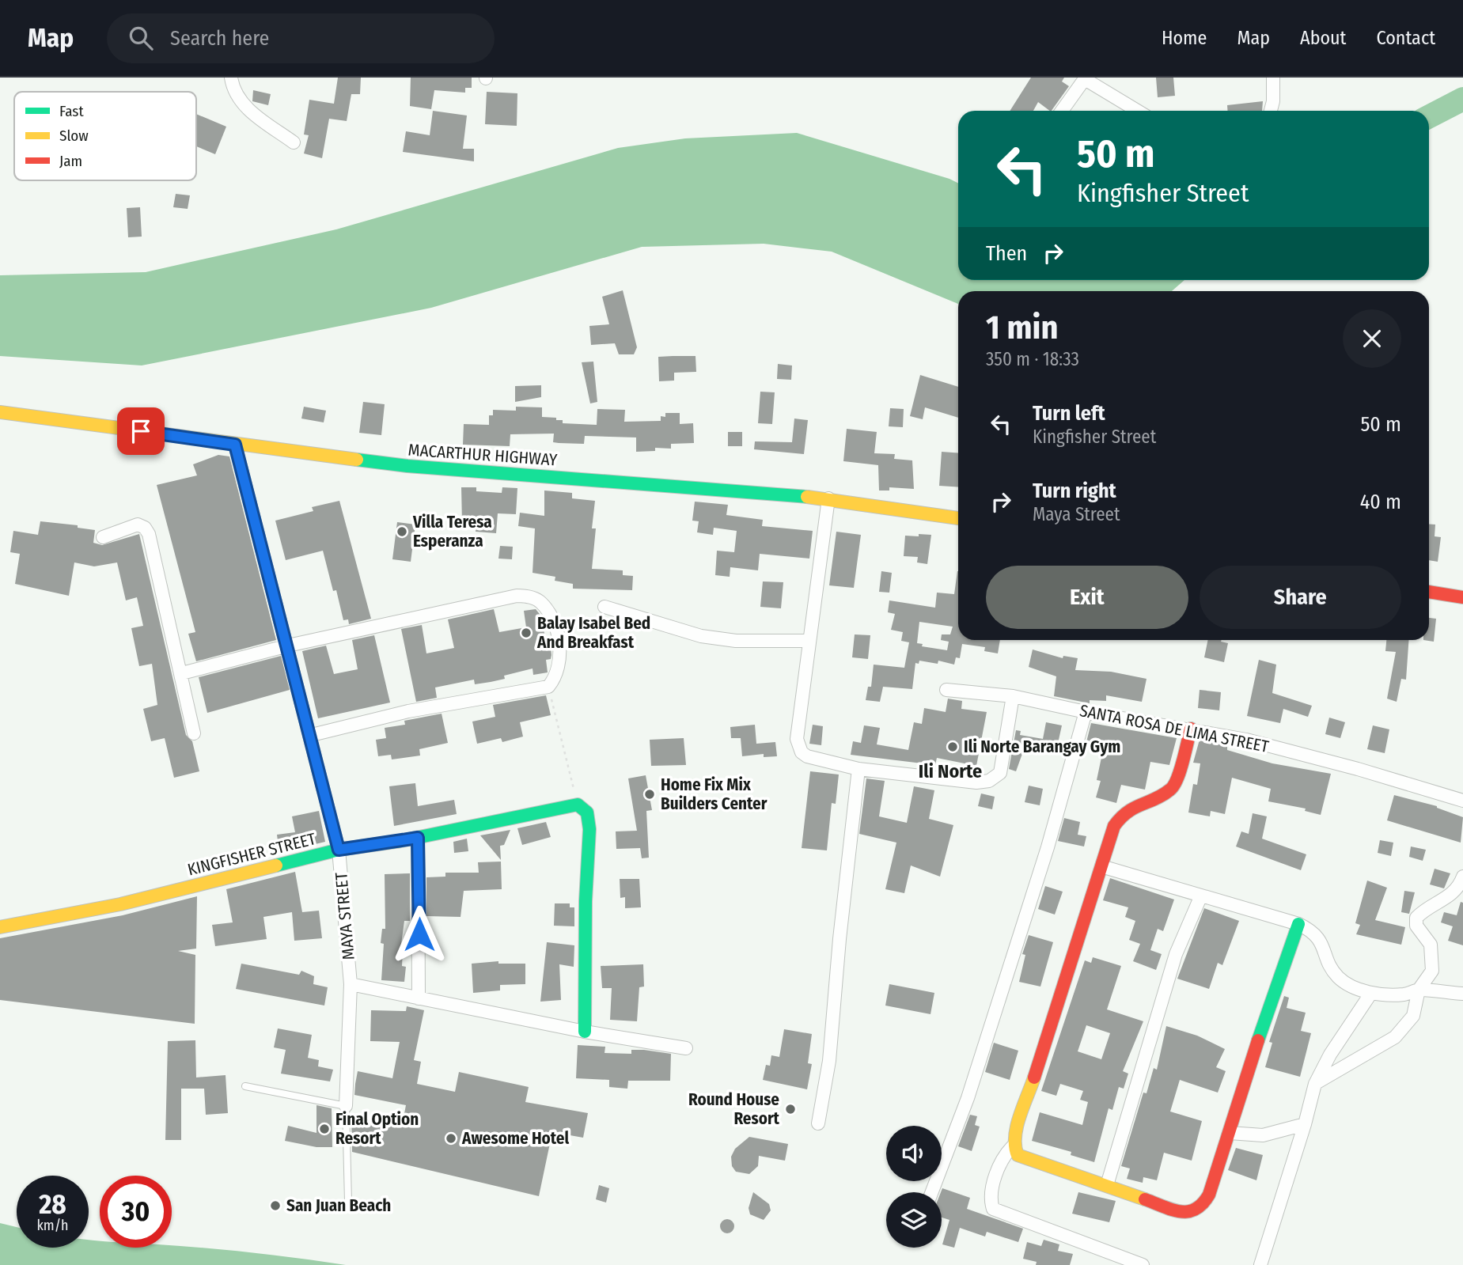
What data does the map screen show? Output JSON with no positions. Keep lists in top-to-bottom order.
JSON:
{
  "streets": {
    "main road": ["MACARTHUR HIGHWAY", "KINGFISHER STREET"],
    "street": ["SANTA ROSA DE LIMA STREET", "MAYA STREET"]
  },
  "crossings": [
    ["MACARTHUR HIGHWAY", "MAYA STREET"],
    ["KINGFISHER STREET", "MAYA STREET"]
  ],
  "districts": ["Ili Norte"],
  "places": [
    "Villa Teresa Esperanza",
    "Balay Isabel Bed And Breakfast",
    "Ili Norte Barangay Gym",
    "Home Fix Mix Builders Center",
    "Round House Resort",
    "Final Option Resort",
    "Awesome Hotel",
    "San Juan Beach"
  ],
  "legend": ["Fast", "Slow", "Jam"],
  "page": {
    "header": "Map",
    "search": "Search here",
    "nav": [
      "Home",
      "Map",
      "About",
      "Contact"
    ],
    "turn": ["50 m", "Kingfisher Street"],
    "then": "Then",
    "heading": ["1 min", "350 m · 18:33"],
    "list": [
      {
        "name": "Turn left",
        "note": "Kingfisher Street",
        "value": "50 m"
      },
      {
        "name": "Turn right",
        "note": "Maya Street",
        "value": "40 m"
      }
    ],
    "buttons": ["Exit", "Share"],
    "speed": "28 km/h",
    "limit": "30"
  }
}
